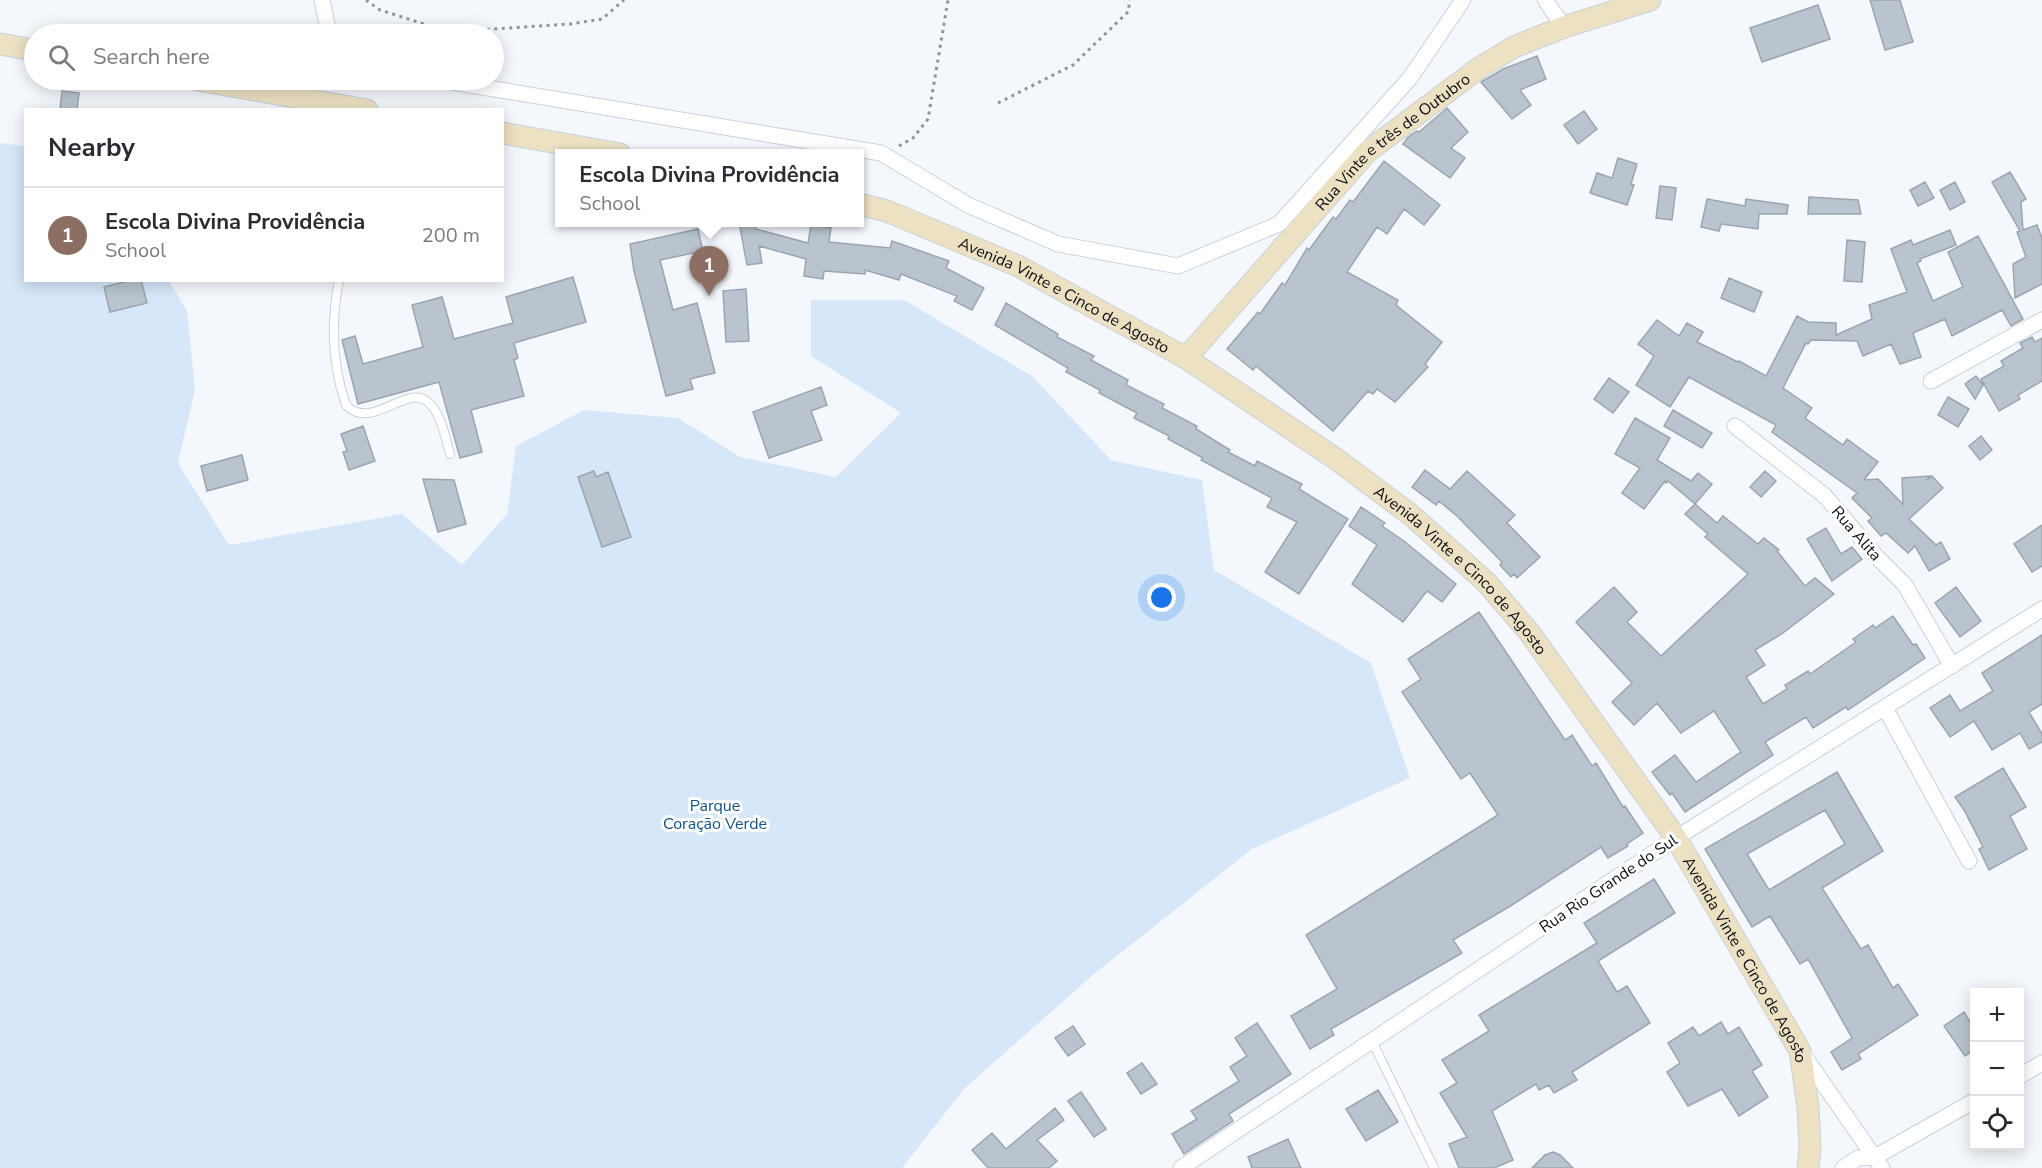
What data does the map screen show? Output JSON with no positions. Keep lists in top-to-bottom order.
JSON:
{
  "streets": {
    "main road": ["Rua Vinte e três de Outubro", "Avenida Vinte e Cinco de Agosto"],
    "street": ["Rua Alita", "Rua Rio Grande do Sul"]
  },
  "crossings": [
    ["Rua Vinte e três de Outubro", "Avenida Vinte e Cinco de Agosto"],
    ["Avenida Vinte e Cinco de Agosto", "Rua Rio Grande do Sul"],
    ["Rua Alita", "Rua Rio Grande do Sul"]
  ],
  "parks": ["Parque Coração Verde"],
  "page": {
    "search": "Search here",
    "heading": "Nearby",
    "popup": ["Escola Divina Providência", "School"],
    "list": [
      {
        "mark": "1",
        "name": "Escola Divina Providência",
        "note": "School",
        "value": "200 m"
      }
    ],
    "pins": "1",
    "map_buttons": ["+", "−"]
  }
}
